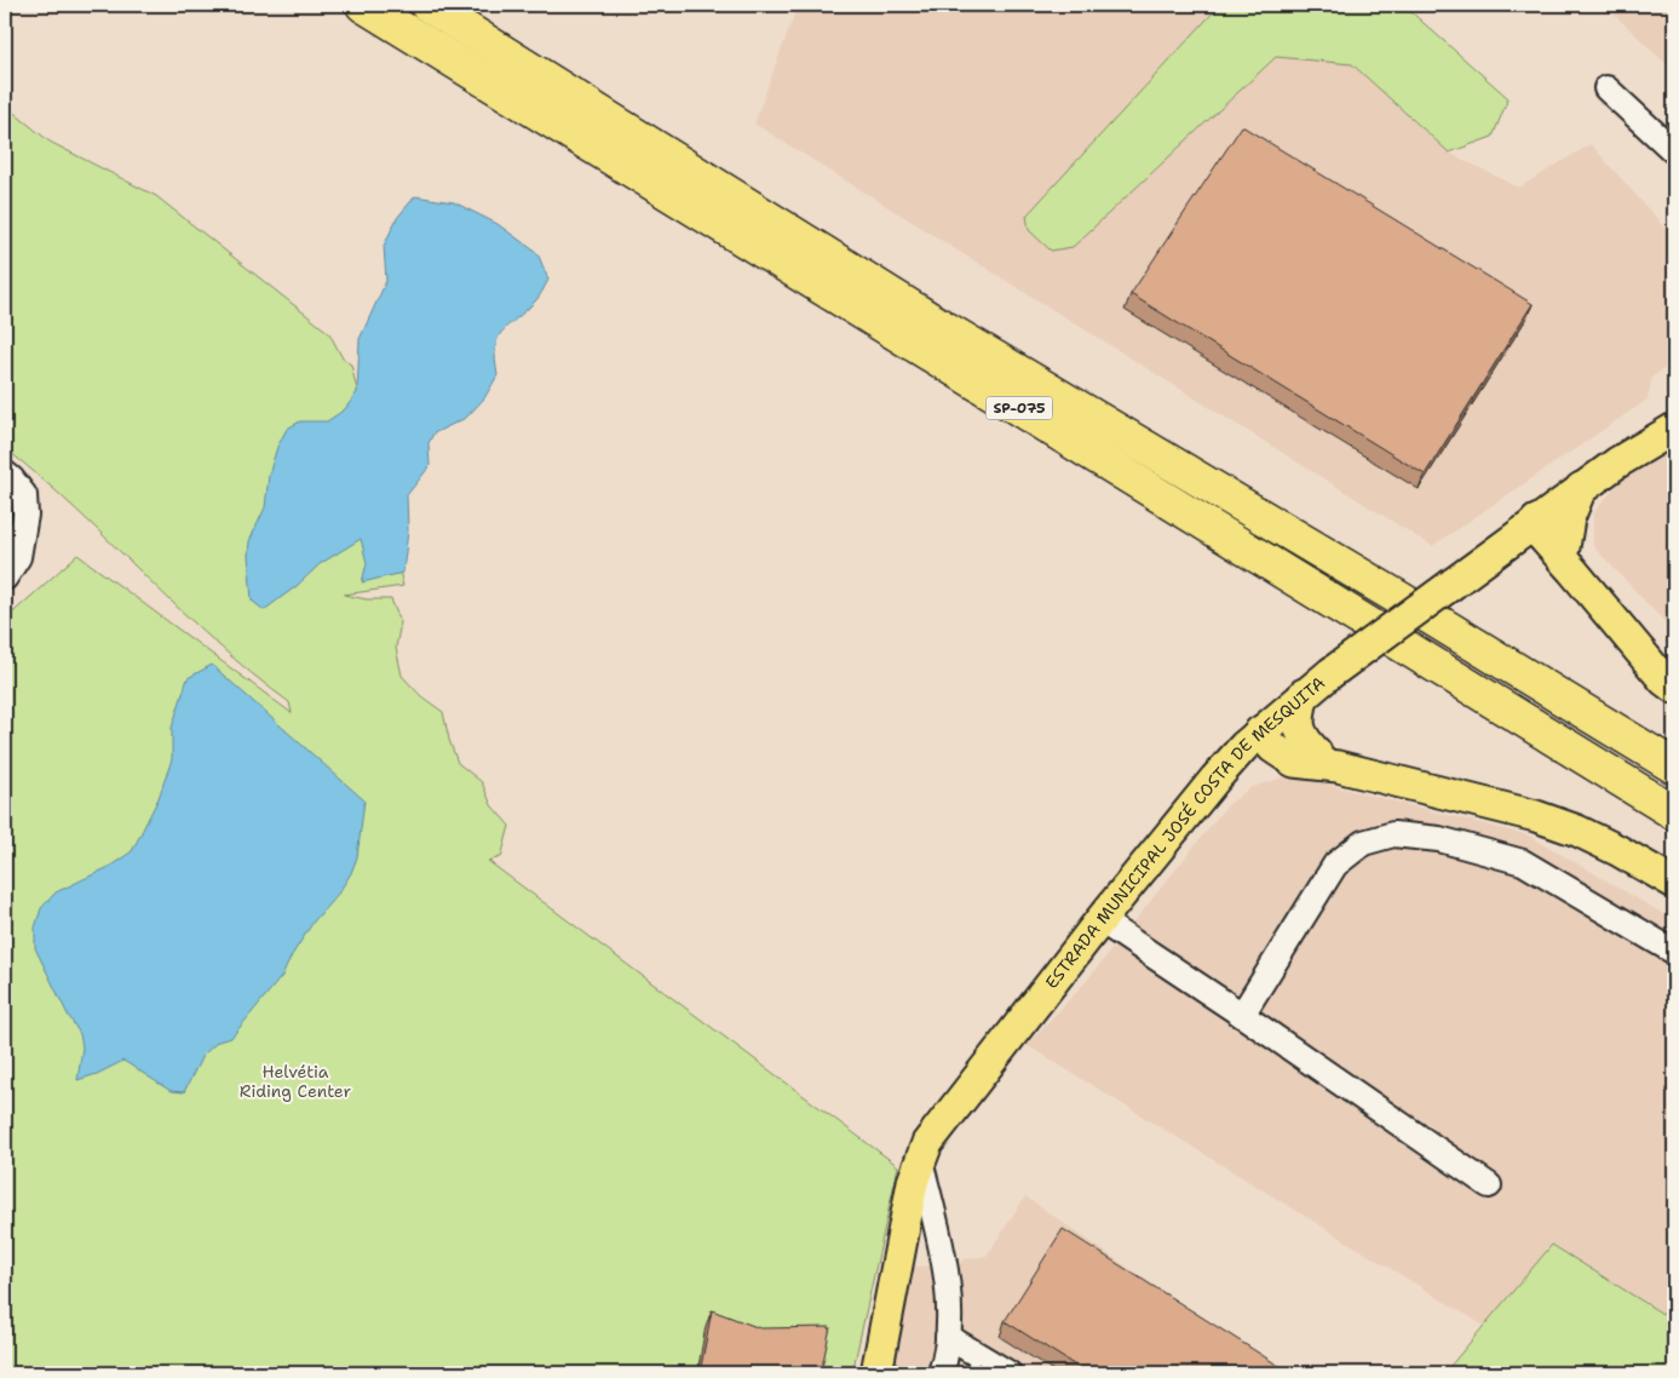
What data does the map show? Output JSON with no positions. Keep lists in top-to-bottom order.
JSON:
{
  "streets": {
    "highway": ["SP-075"],
    "main road": ["ESTRADA MUNICIPAL JOSÉ COSTA DE MESQUITA"]
  },
  "parks": ["Helvétia Riding Center"]
}
